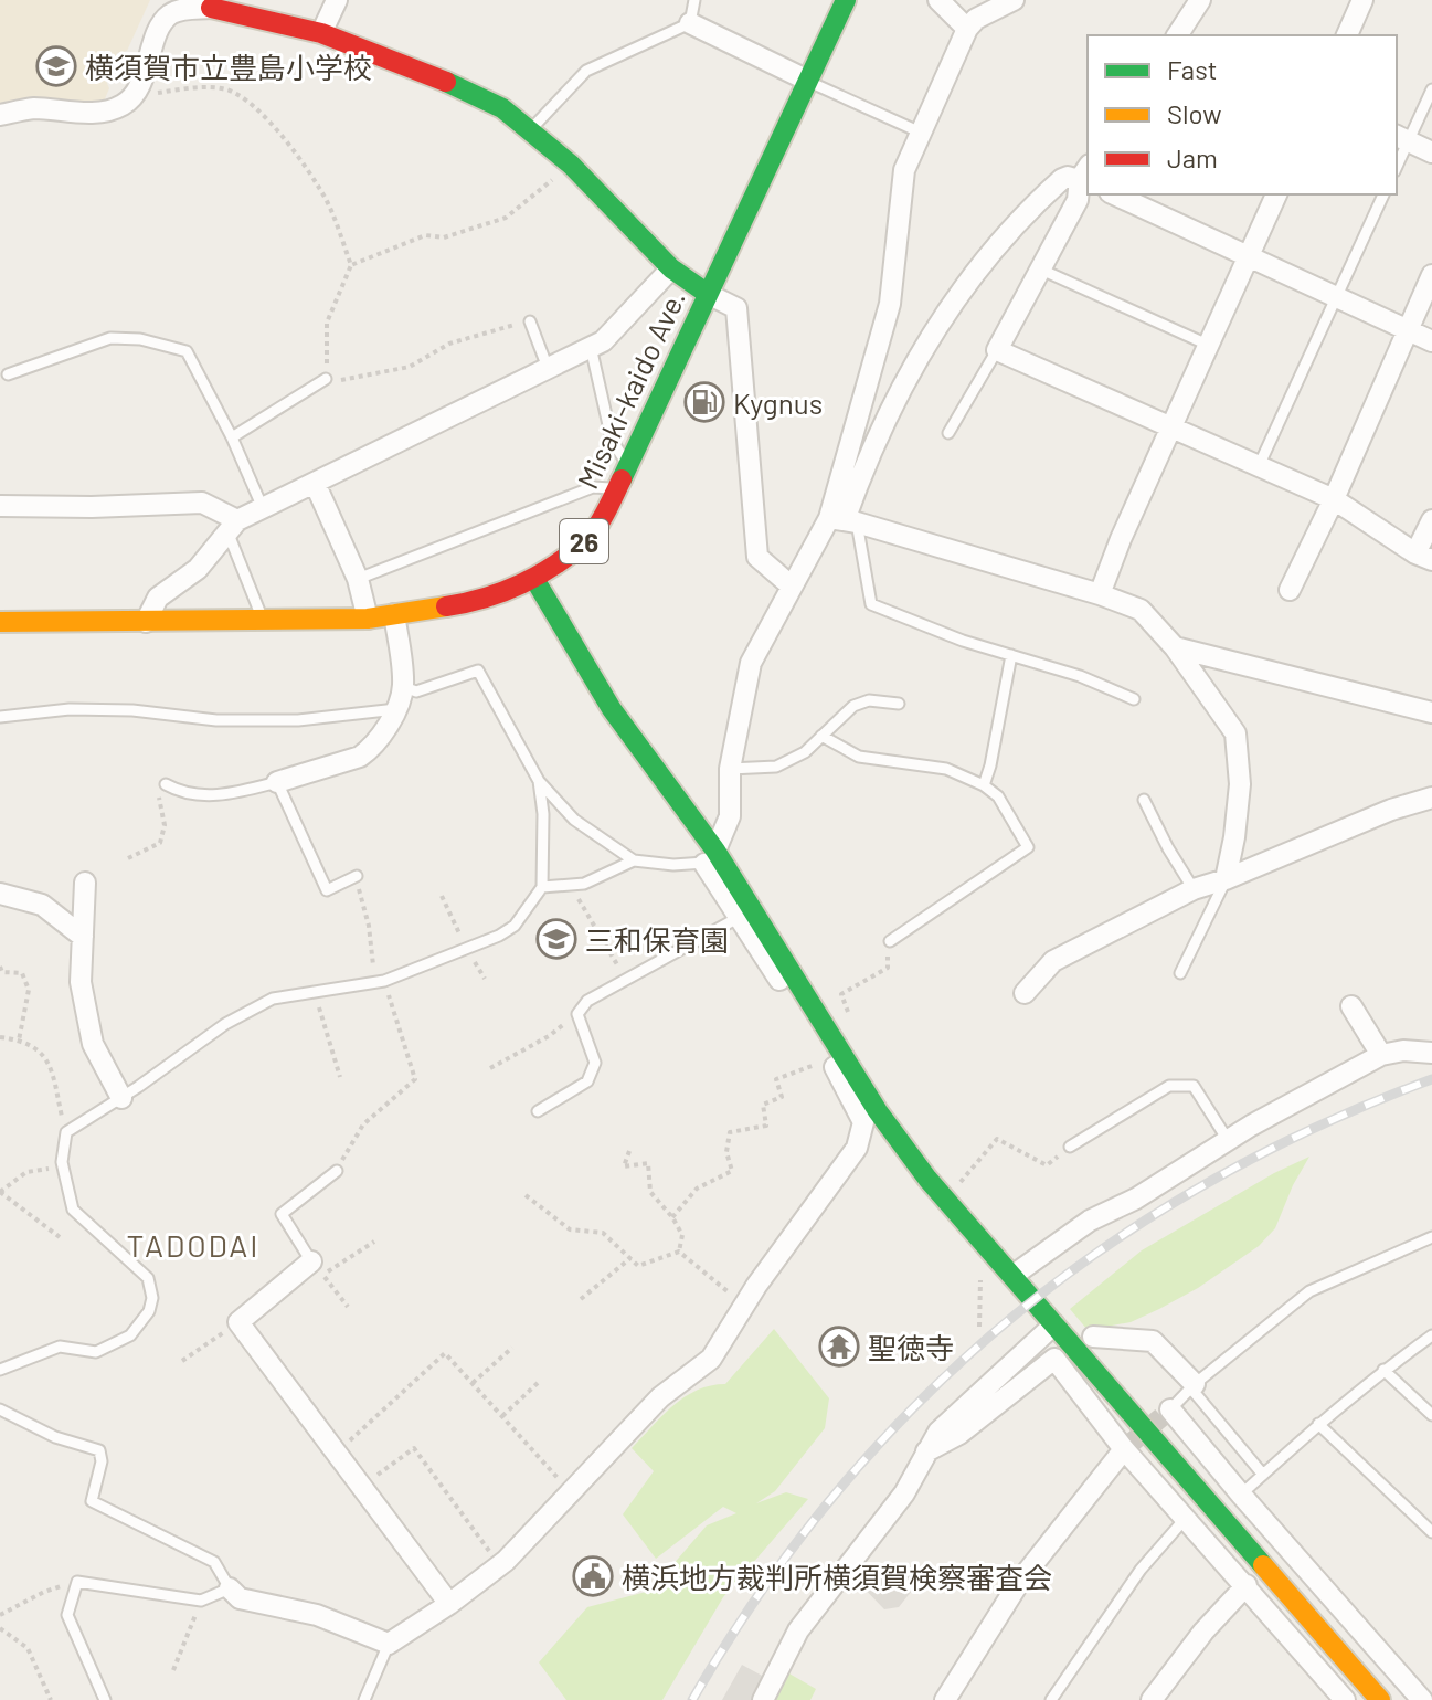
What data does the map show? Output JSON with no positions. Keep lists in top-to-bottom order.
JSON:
{
  "streets": {
    "street": ["Misaki-kaido Ave.", "26"]
  },
  "districts": ["TADODAI"],
  "places": {
    "school or university": ["横須賀市立豊島小学校", "三和保育園"],
    "fuel station": ["Kygnus"],
    "temple": ["聖徳寺"],
    "public building": ["横浜地方裁判所横須賀検察審査会"]
  },
  "legend": ["Fast", "Slow", "Jam"]
}
